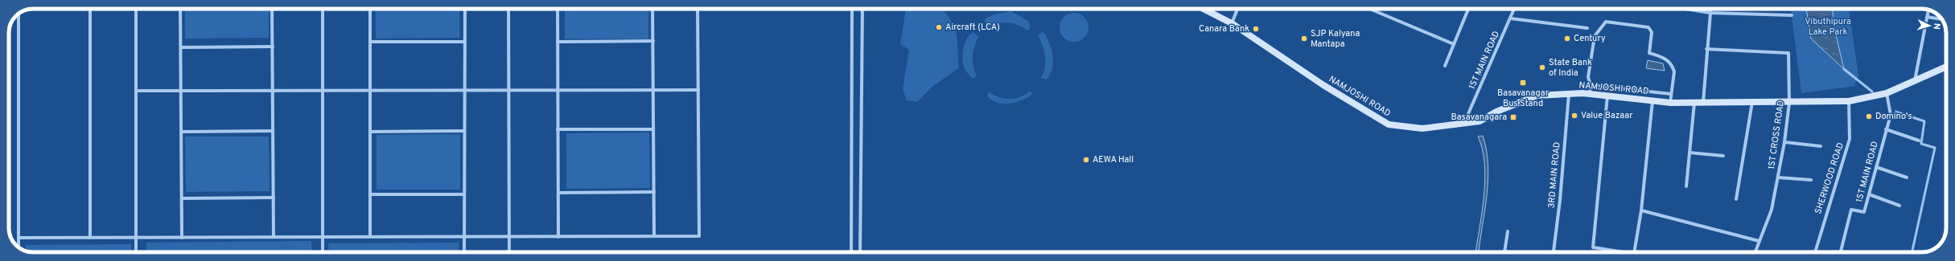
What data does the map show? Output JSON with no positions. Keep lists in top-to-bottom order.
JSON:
{
  "streets": {
    "main road": ["NAMJOSHI ROAD"],
    "street": [
      "1ST MAIN ROAD",
      "1ST CROSS ROAD",
      "3RD MAIN ROAD",
      "SHERWOOD ROAD"
    ]
  },
  "crossings": [
    ["1ST MAIN ROAD", "NAMJOSHI ROAD"],
    ["NAMJOSHI ROAD", "1ST CROSS ROAD"],
    ["NAMJOSHI ROAD", "3RD MAIN ROAD"],
    ["NAMJOSHI ROAD", "SHERWOOD ROAD"]
  ],
  "parks": ["Vibuthipura Lake Park"],
  "places": {
    "other": [
      "Aircraft (LCA)",
      "Canara Bank",
      "SJP Kalyana Mantapa",
      "Century",
      "State Bank of India",
      "Value Bazaar",
      "Domino's",
      "AEWA Hall"
    ],
    "transit": ["Basavanagar Bus Stand", "Basavanagara"]
  },
  "north": "right"
}
